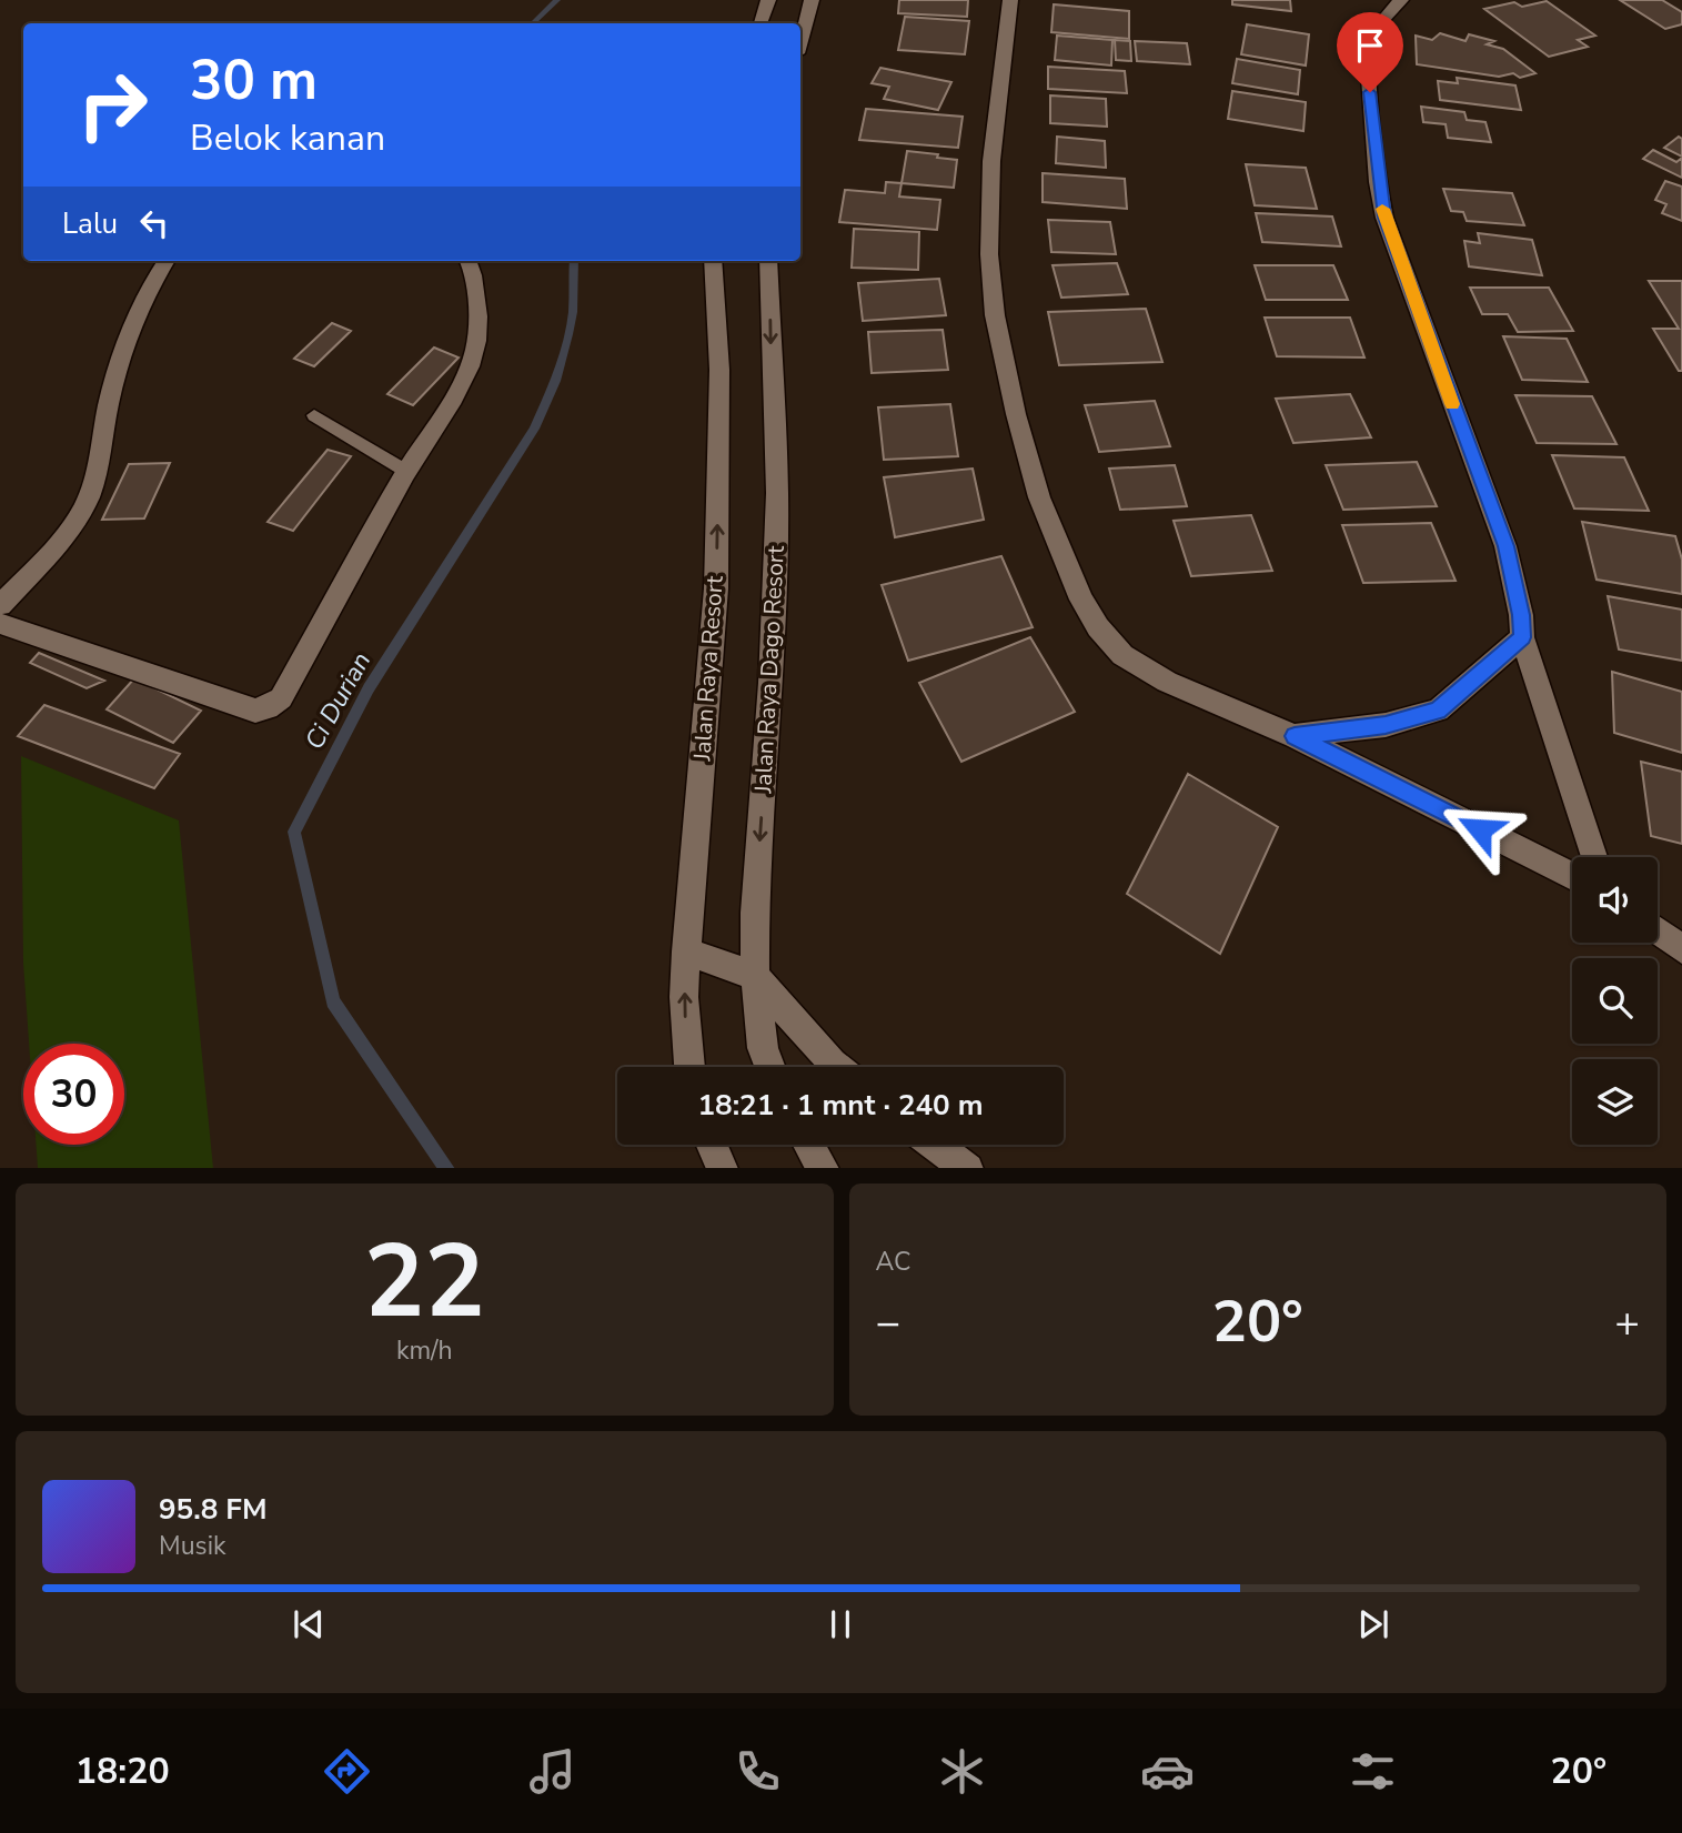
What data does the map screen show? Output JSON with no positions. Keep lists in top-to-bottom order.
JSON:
{
  "streets": {
    "street": ["Jalan Raya Resort", "Jalan Raya Dago Resort"]
  },
  "one_way": ["Jalan Raya Resort", "Jalan Raya Dago Resort"],
  "water": ["Ci Durian"],
  "page": {
    "turn": ["30 m", "Belok kanan"],
    "then": "Lalu",
    "limit": "30",
    "trip": "18:21 · 1 mnt · 240 m",
    "tile": [
      ["22", "km/h"],
      "AC"
    ],
    "heat": ["−", "20°", "+"],
    "song": ["95.8 FM", "Musik"],
    "tabs": ["18:20", "20°"]
  }
}
